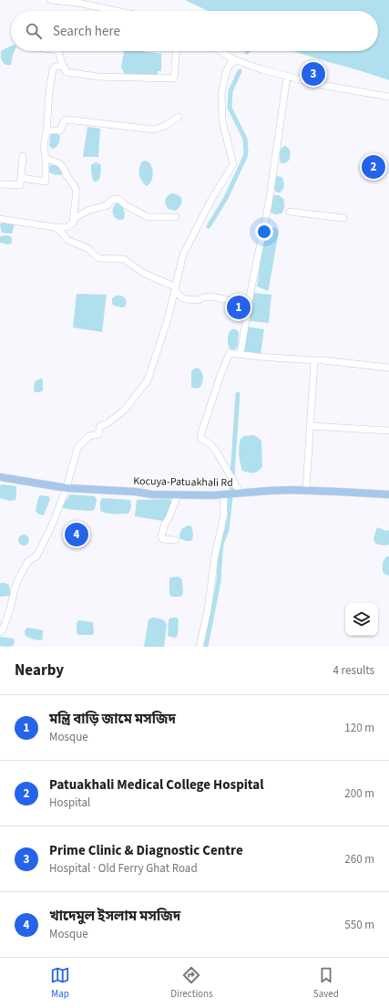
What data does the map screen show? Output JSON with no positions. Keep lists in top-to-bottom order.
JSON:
{
  "streets": {
    "main road": ["Kocuya-Patuakhali Rd"]
  },
  "page": {
    "search": "Search here",
    "pins": [
      "3",
      "2",
      "1",
      "4"
    ],
    "heading": ["Nearby", "4 results"],
    "list": [
      {
        "mark": "1",
        "name": "মন্ত্রি বাড়ি জামে মসজিদ",
        "note": "Mosque",
        "value": "120 m"
      },
      {
        "mark": "2",
        "name": "Patuakhali Medical College Hospital",
        "note": "Hospital",
        "value": "200 m"
      },
      {
        "mark": "3",
        "name": "Prime Clinic & Diagnostic Centre",
        "note": "Hospital · Old Ferry Ghat Road",
        "value": "260 m"
      },
      {
        "mark": "4",
        "name": "খাদেমুল ইসলাম মসজিদ",
        "note": "Mosque",
        "value": "550 m"
      }
    ],
    "nav": ["Map", "Directions", "Saved"]
  }
}
